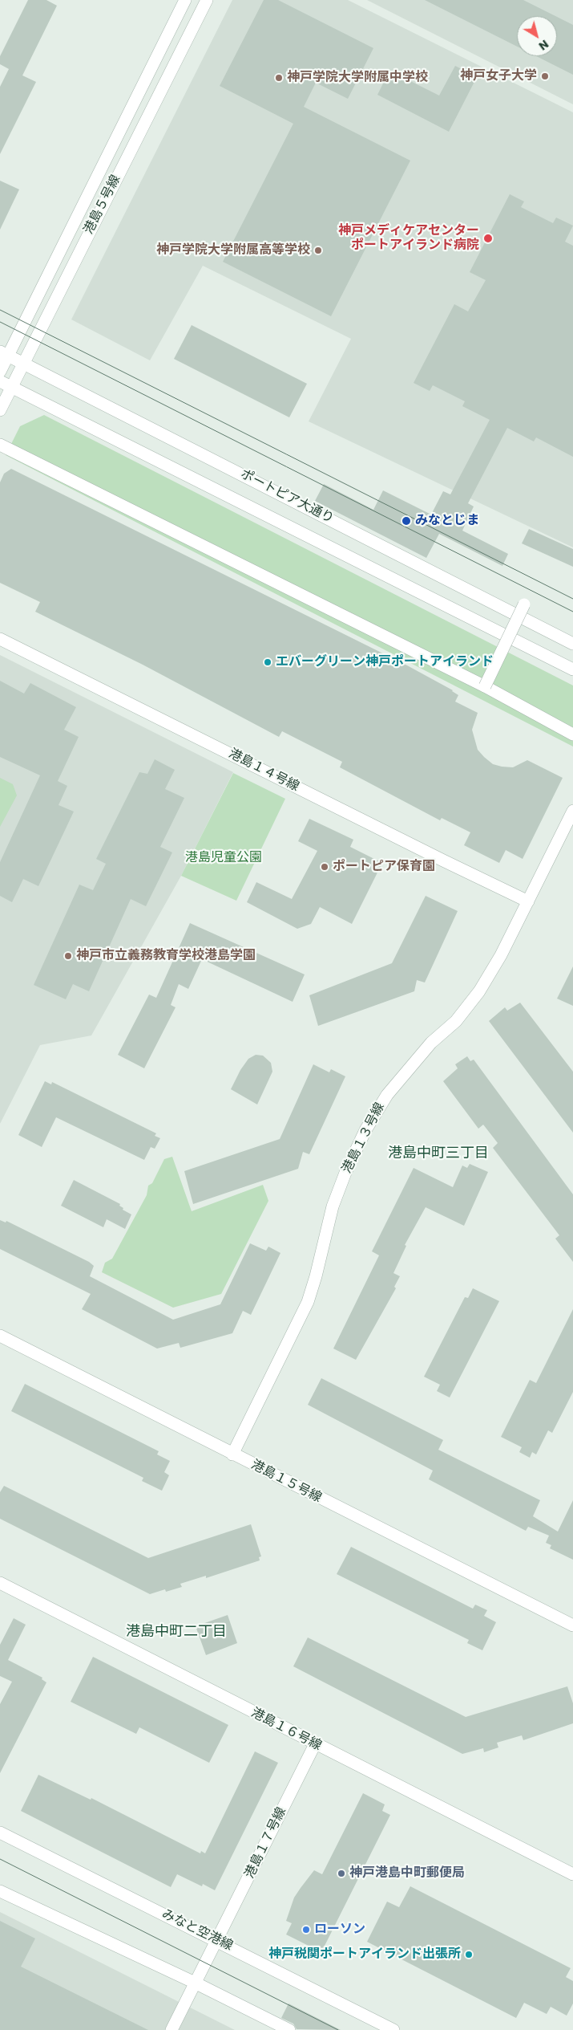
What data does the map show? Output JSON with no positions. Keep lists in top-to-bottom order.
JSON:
{
  "streets": {
    "street": [
      "港島５号線",
      "ポートピア大通り",
      "港島１４号線",
      "港島１３号線",
      "港島１５号線",
      "港島１６号線",
      "港島１７号線",
      "みなと空港線"
    ]
  },
  "crossings": [
    ["港島５号線", "ポートピア大通り"],
    ["港島１４号線", "港島１３号線"],
    ["港島１３号線", "港島１５号線"],
    ["港島１６号線", "港島１７号線"],
    ["港島１７号線", "みなと空港線"]
  ],
  "districts": ["港島中町三丁目", "港島中町二丁目"],
  "parks": ["港島児童公園"],
  "places": [
    "神戸女子大学",
    "神戸学院大学附属中学校",
    "神戸メディケアセンター ポートアイランド病院",
    "神戸学院大学附属高等学校",
    "みなとじま",
    "エバーグリーン神戸ポートアイランド",
    "ポートピア保育園",
    "神戸市立義務教育学校港島学園",
    "神戸港島中町郵便局",
    "ローソン",
    "神戸税関ポートアイランド出張所"
  ],
  "north": "bottom right"
}
